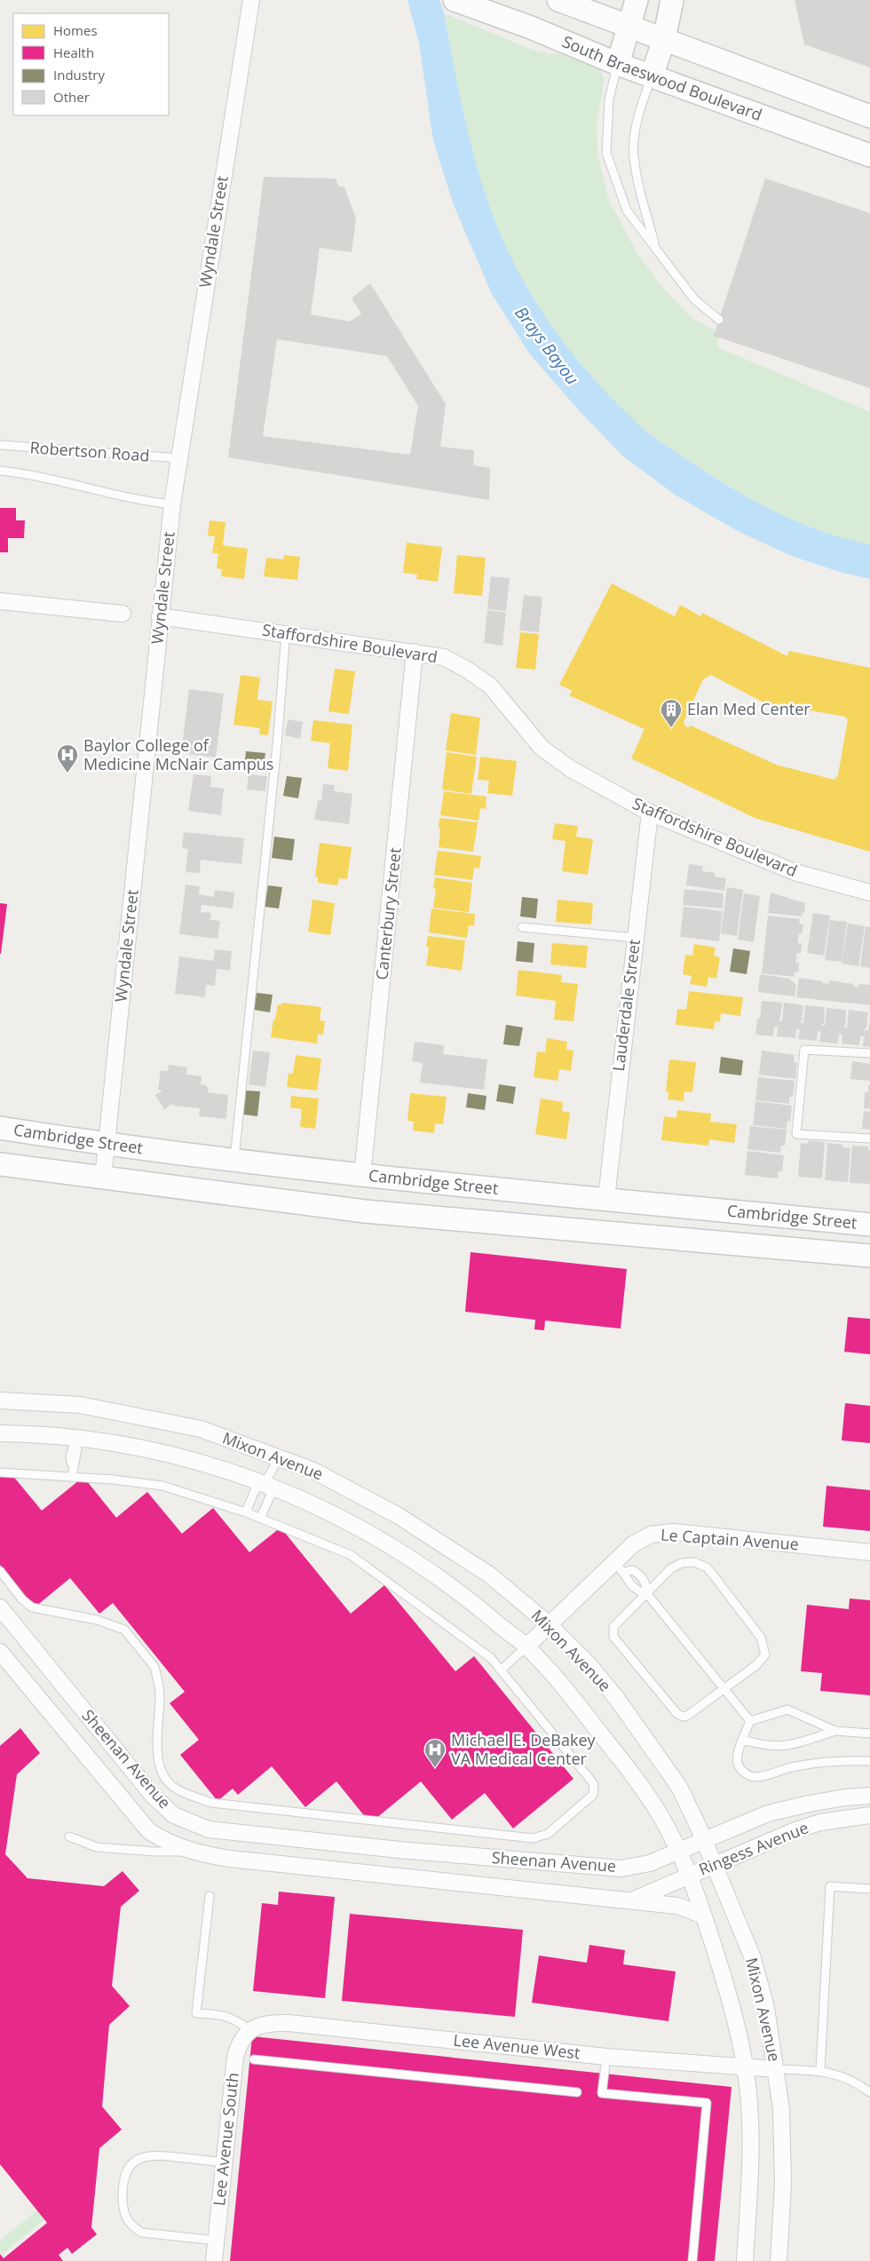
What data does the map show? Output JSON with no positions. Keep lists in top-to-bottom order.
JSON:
{
  "streets": {
    "street": [
      "South Braeswood Boulevard",
      "Wyndale Street",
      "Staffordshire Boulevard",
      "Canterbury Street",
      "Lauderdale Street",
      "Cambridge Street",
      "Mixon Avenue",
      "Le Captain Avenue",
      "Sheenan Avenue",
      "Ringess Avenue",
      "Lee Avenue West",
      "Lee Avenue South"
    ],
    "lane": ["Robertson Road"]
  },
  "crossings": [
    ["Wyndale Street", "Robertson Road"],
    ["Wyndale Street", "Staffordshire Boulevard"],
    ["Wyndale Street", "Cambridge Street"],
    ["Staffordshire Boulevard", "Canterbury Street"],
    ["Staffordshire Boulevard", "Lauderdale Street"],
    ["Canterbury Street", "Cambridge Street"],
    ["Lauderdale Street", "Cambridge Street"],
    ["Mixon Avenue", "Le Captain Avenue"],
    ["Mixon Avenue", "Sheenan Avenue"],
    ["Mixon Avenue", "Ringess Avenue"],
    ["Mixon Avenue", "Lee Avenue West"],
    ["Sheenan Avenue", "Ringess Avenue"],
    ["Lee Avenue West", "Lee Avenue South"]
  ],
  "water": ["Brays Bayou"],
  "places": {
    "building": ["Elan Med Center"],
    "hospital": ["Baylor College of Medicine McNair Campus", "Michael E. DeBakey VA Medical Center"]
  },
  "legend": [
    "Homes",
    "Health",
    "Industry",
    "Other"
  ]
}
